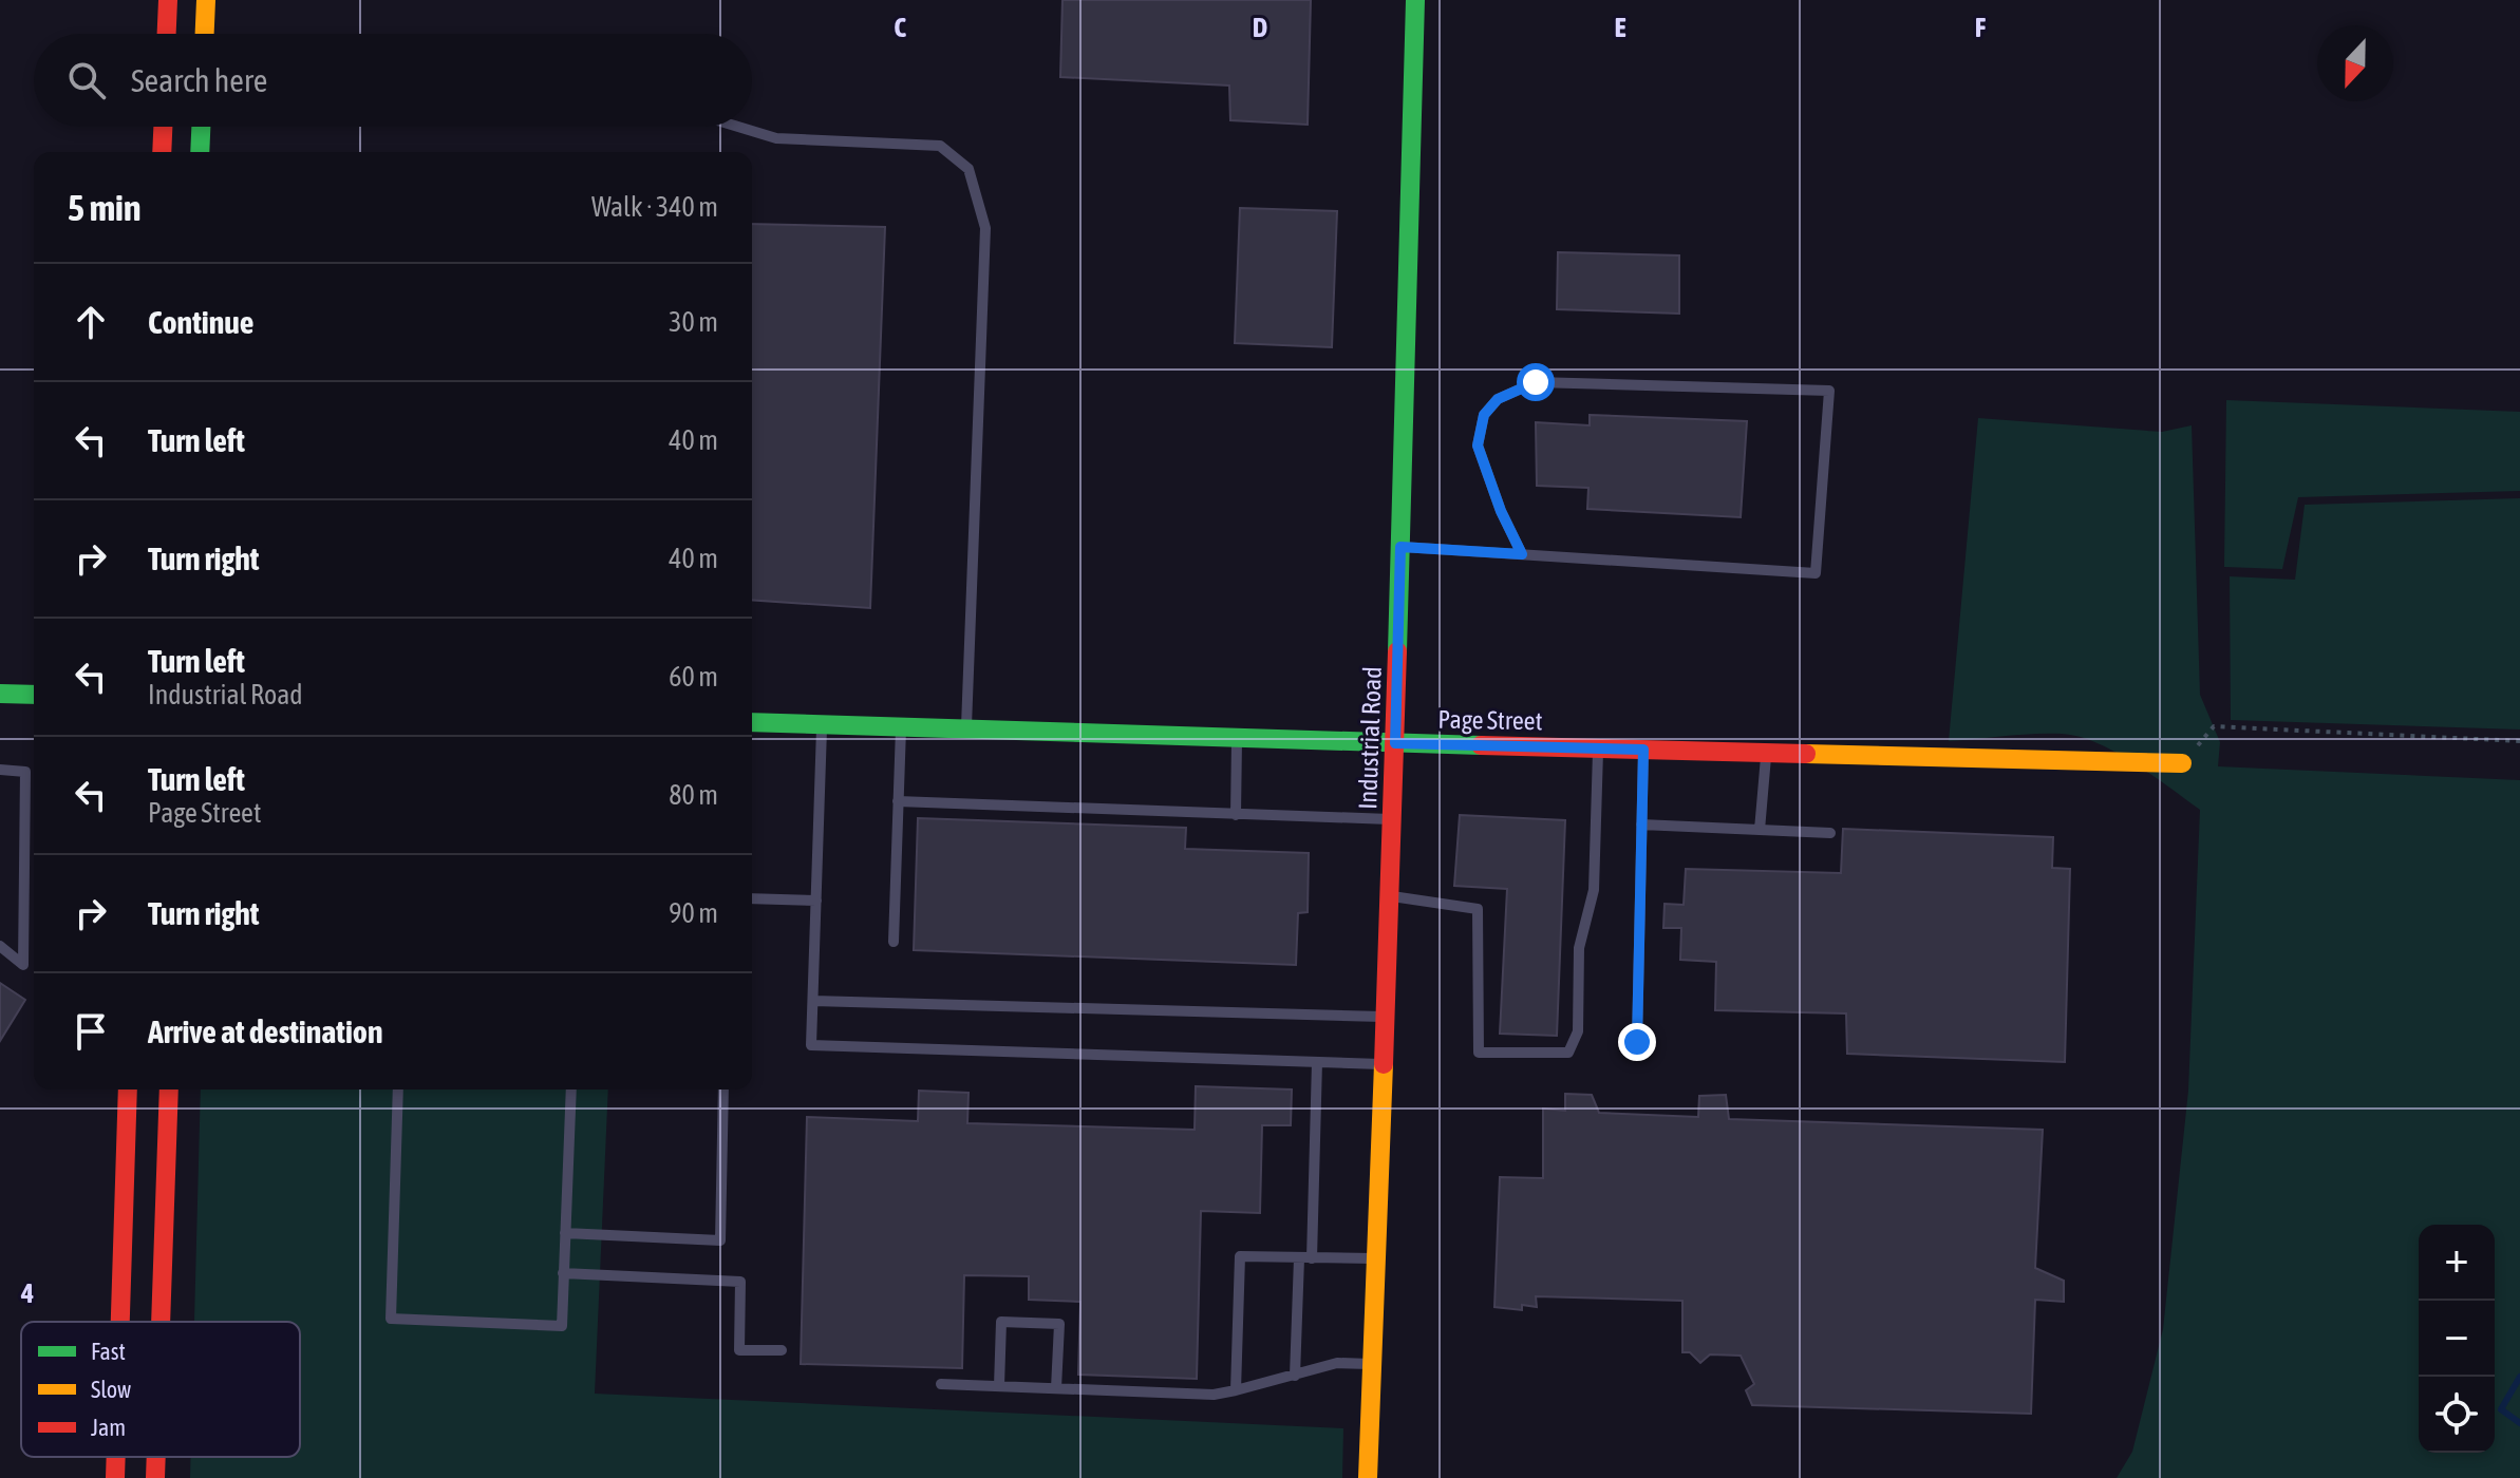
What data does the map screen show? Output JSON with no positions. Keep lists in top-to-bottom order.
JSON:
{
  "streets": {
    "main road": ["Page Street", "Industrial Road"]
  },
  "crossings": [
    ["Page Street", "Industrial Road"]
  ],
  "legend": ["Fast", "Slow", "Jam"],
  "north": "bottom",
  "page": {
    "search": "Search here",
    "heading": ["5 min", "Walk · 340 m"],
    "list": [
      ["Continue", "30 m"],
      ["Turn left", "40 m"],
      ["Turn right", "40 m"],
      ["Turn left", "Industrial Road", "60 m"],
      ["Turn left", "Page Street", "80 m"],
      ["Turn right", "90 m"],
      "Arrive at destination"
    ],
    "map_buttons": ["+", "−"]
  },
  "grid": {
    "columns": [
      "C",
      "D",
      "E",
      "F"
    ],
    "rows": ["4"]
  }
}
